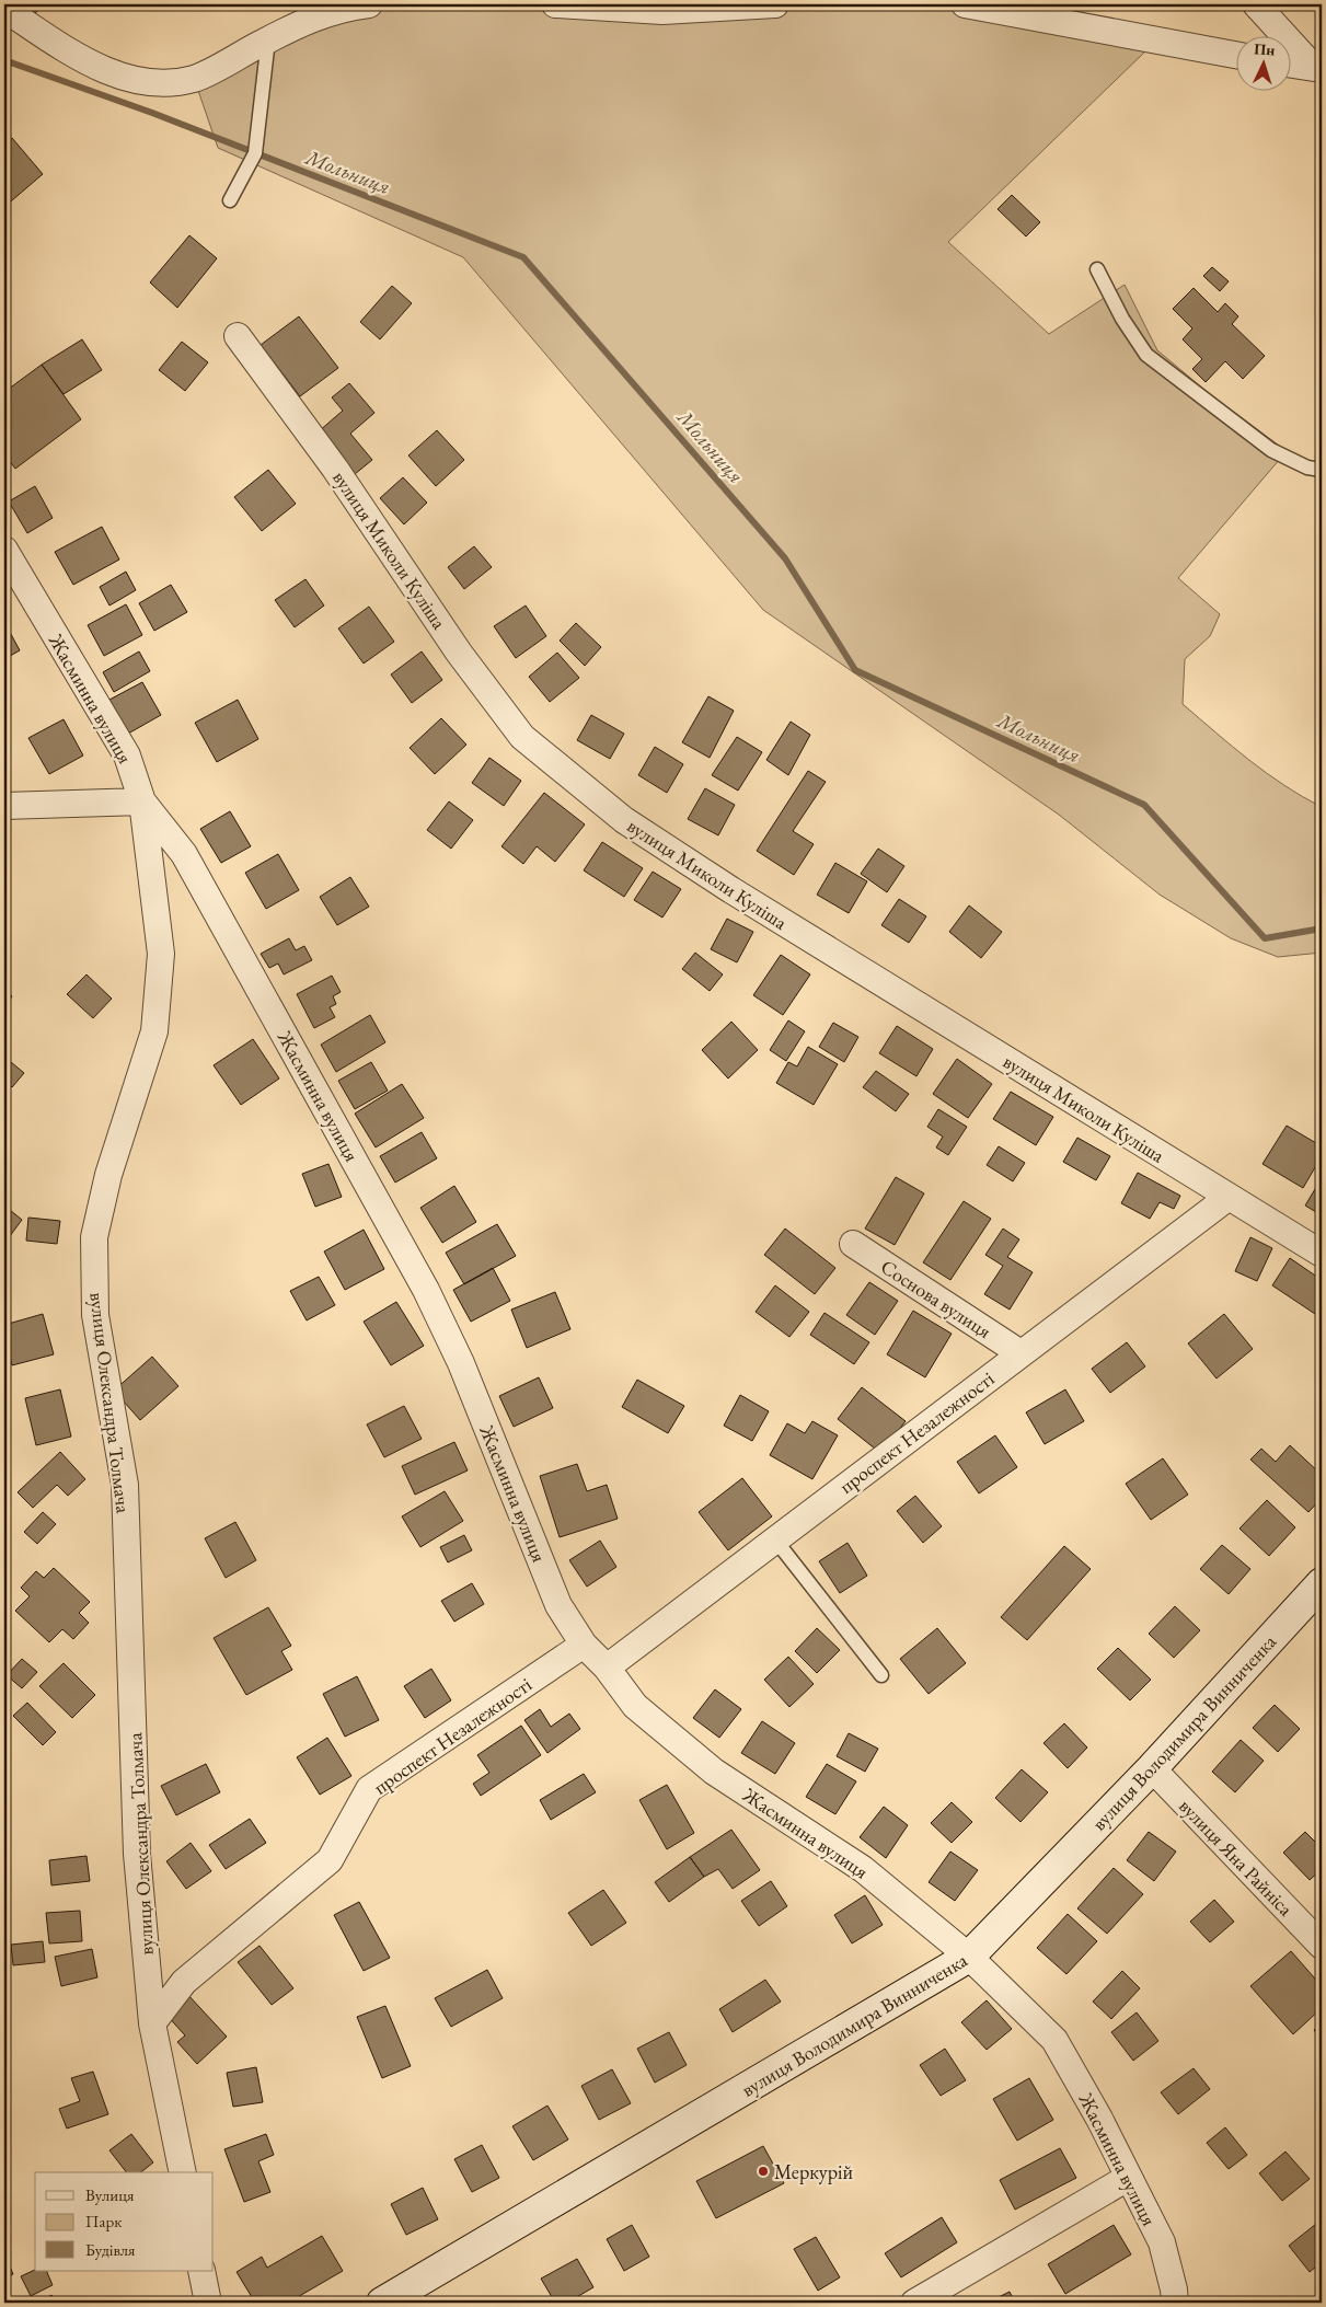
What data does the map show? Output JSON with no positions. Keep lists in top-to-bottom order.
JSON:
{
  "streets": {
    "main road": ["вулиця Володимира Винниченка"],
    "street": [
      "вулиця Миколи Куліша",
      "Жасминна вулиця",
      "Соснова вулиця",
      "вулиця Олександра Толмача",
      "проспект Незалежності",
      "вулиця Яна Райніса"
    ]
  },
  "crossings": [
    ["вулиця Миколи Куліша", "проспект Незалежності"],
    ["Жасминна вулиця", "вулиця Олександра Толмача"],
    ["Жасминна вулиця", "проспект Незалежності"],
    ["Жасминна вулиця", "вулиця Володимира Винниченка"],
    ["Соснова вулиця", "проспект Незалежності"],
    ["вулиця Олександра Толмача", "проспект Незалежності"],
    ["вулиця Володимира Винниченка", "вулиця Яна Райніса"]
  ],
  "water": ["Мольниця"],
  "places": ["Меркурій"],
  "legend": ["Вулиця", "Парк", "Будівля"],
  "north": "top"
}
